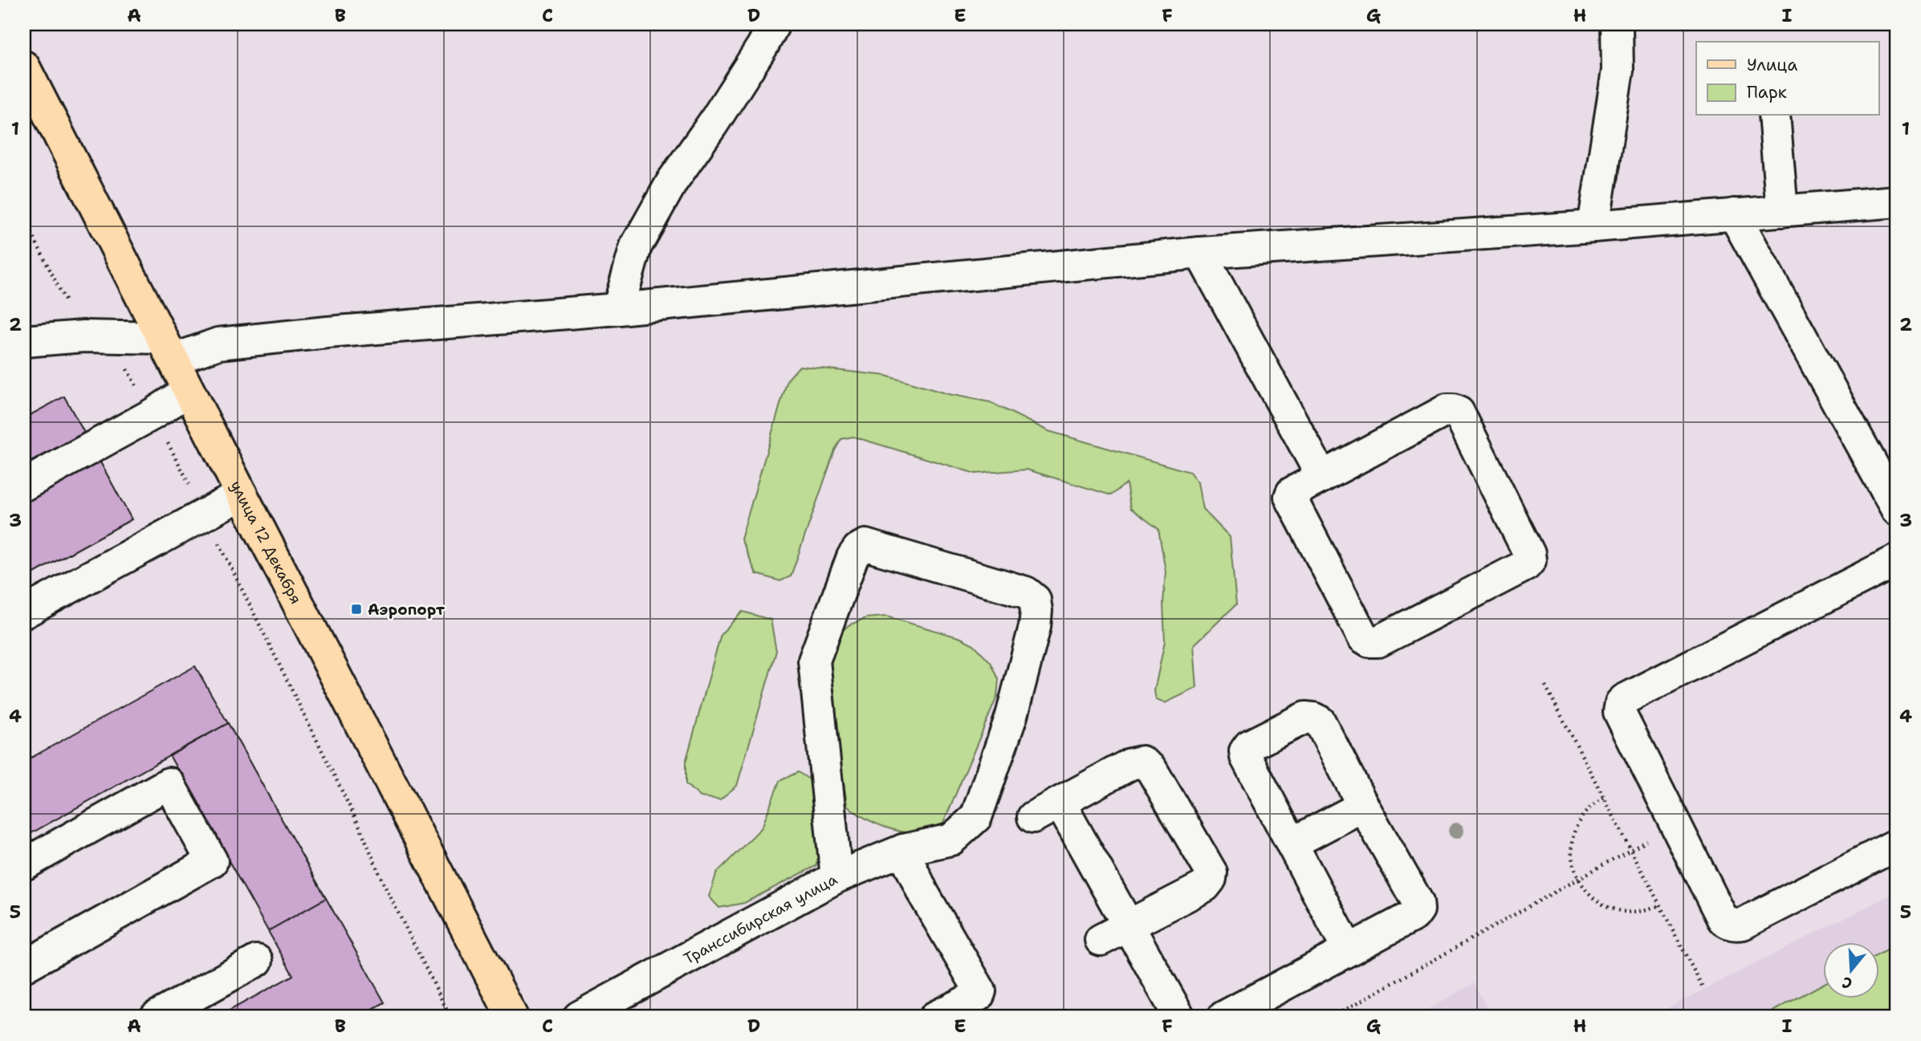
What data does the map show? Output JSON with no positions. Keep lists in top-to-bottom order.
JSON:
{
  "streets": {
    "main road": ["улица 12 Декабря"],
    "street": ["Транссибирская улица"]
  },
  "places": {
    "transit": ["Аэропорт"]
  },
  "legend": ["Улица", "Парк"],
  "north": "bottom",
  "grid": {
    "columns": [
      "A",
      "B",
      "C",
      "D",
      "E",
      "F",
      "G",
      "H",
      "I"
    ],
    "rows": [
      "1",
      "2",
      "3",
      "4",
      "5"
    ]
  }
}
